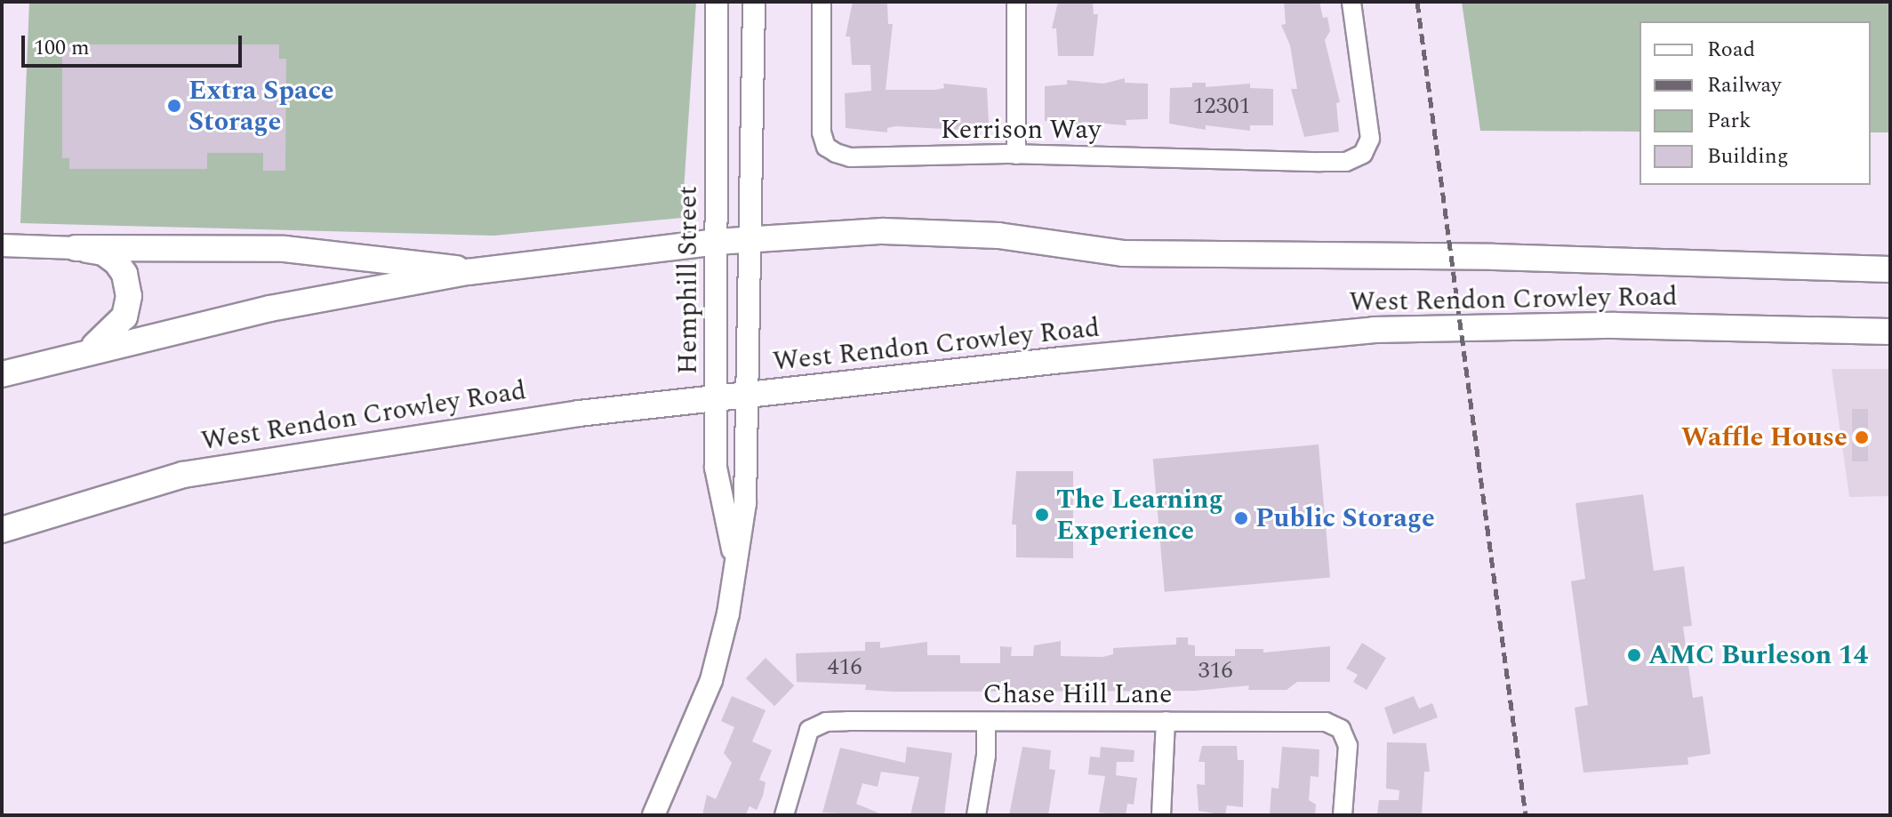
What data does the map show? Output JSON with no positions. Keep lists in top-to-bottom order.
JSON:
{
  "streets": {
    "main road": ["West Rendon Crowley Road"],
    "street": ["Kerrison Way", "Hemphill Street", "Chase Hill Lane"]
  },
  "crossings": [
    ["Hemphill Street", "West Rendon Crowley Road"]
  ],
  "places": [
    "Extra Space Storage",
    "Waffle House",
    "The Learning Experience",
    "Public Storage",
    "AMC Burleson 14"
  ],
  "house_numbers": ["12301", "416", "316"],
  "legend": [
    "Road",
    "Railway",
    "Park",
    "Building"
  ],
  "scale_bar": "100 m"
}
